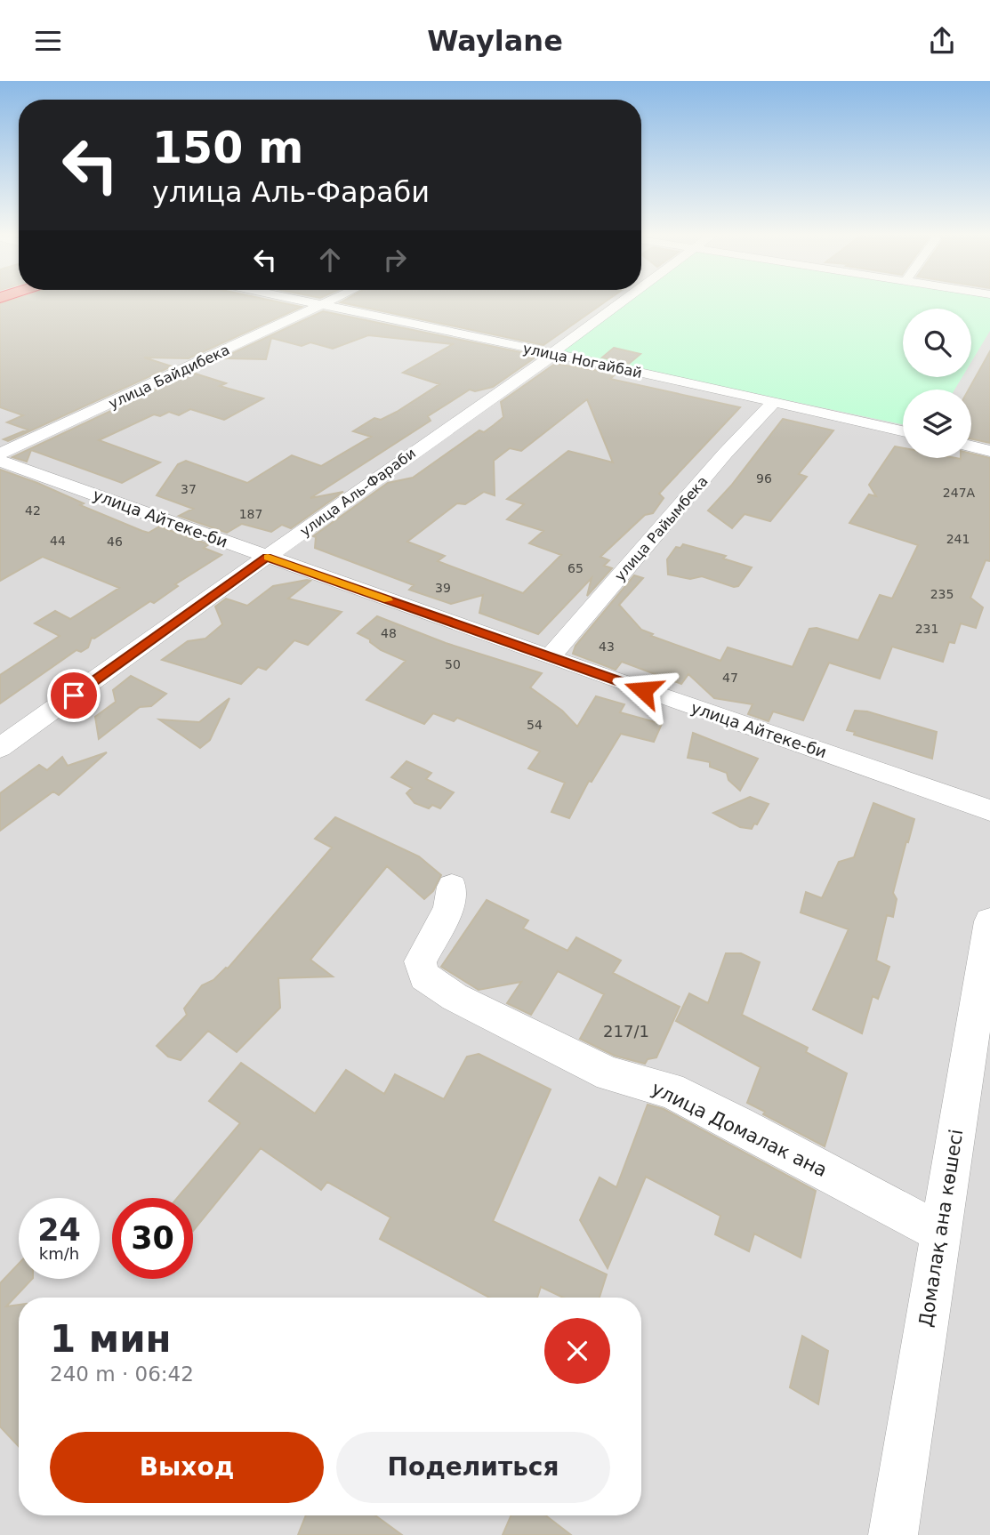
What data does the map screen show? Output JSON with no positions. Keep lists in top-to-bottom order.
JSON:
{
  "streets": {
    "street": [
      "улица Ногайбай",
      "улица Байдибека",
      "улица Аль-Фараби",
      "улица Айтеке-би",
      "улица Райымбека",
      "улица Домалак ана",
      "Домалақ ана көшесі"
    ]
  },
  "crossings": [
    ["улица Ногайбай", "улица Байдибека"],
    ["улица Ногайбай", "улица Аль-Фараби"],
    ["улица Ногайбай", "улица Райымбека"],
    ["улица Аль-Фараби", "улица Айтеке-би"],
    ["улица Айтеке-би", "улица Райымбека"],
    ["улица Домалак ана", "Домалақ ана көшесі"]
  ],
  "house_numbers": [
    "96",
    "37",
    "247А",
    "42",
    "187",
    "241",
    "44",
    "46",
    "65",
    "39",
    "235",
    "231",
    "48",
    "43",
    "50",
    "47",
    "54",
    "217/1"
  ],
  "page": {
    "header": "Waylane",
    "turn": ["150 m", "улица Аль-Фараби"],
    "speed": "24 km/h",
    "limit": "30",
    "heading": ["1 мин", "240 m · 06:42"],
    "buttons": ["Выход", "Поделиться"]
  }
}
